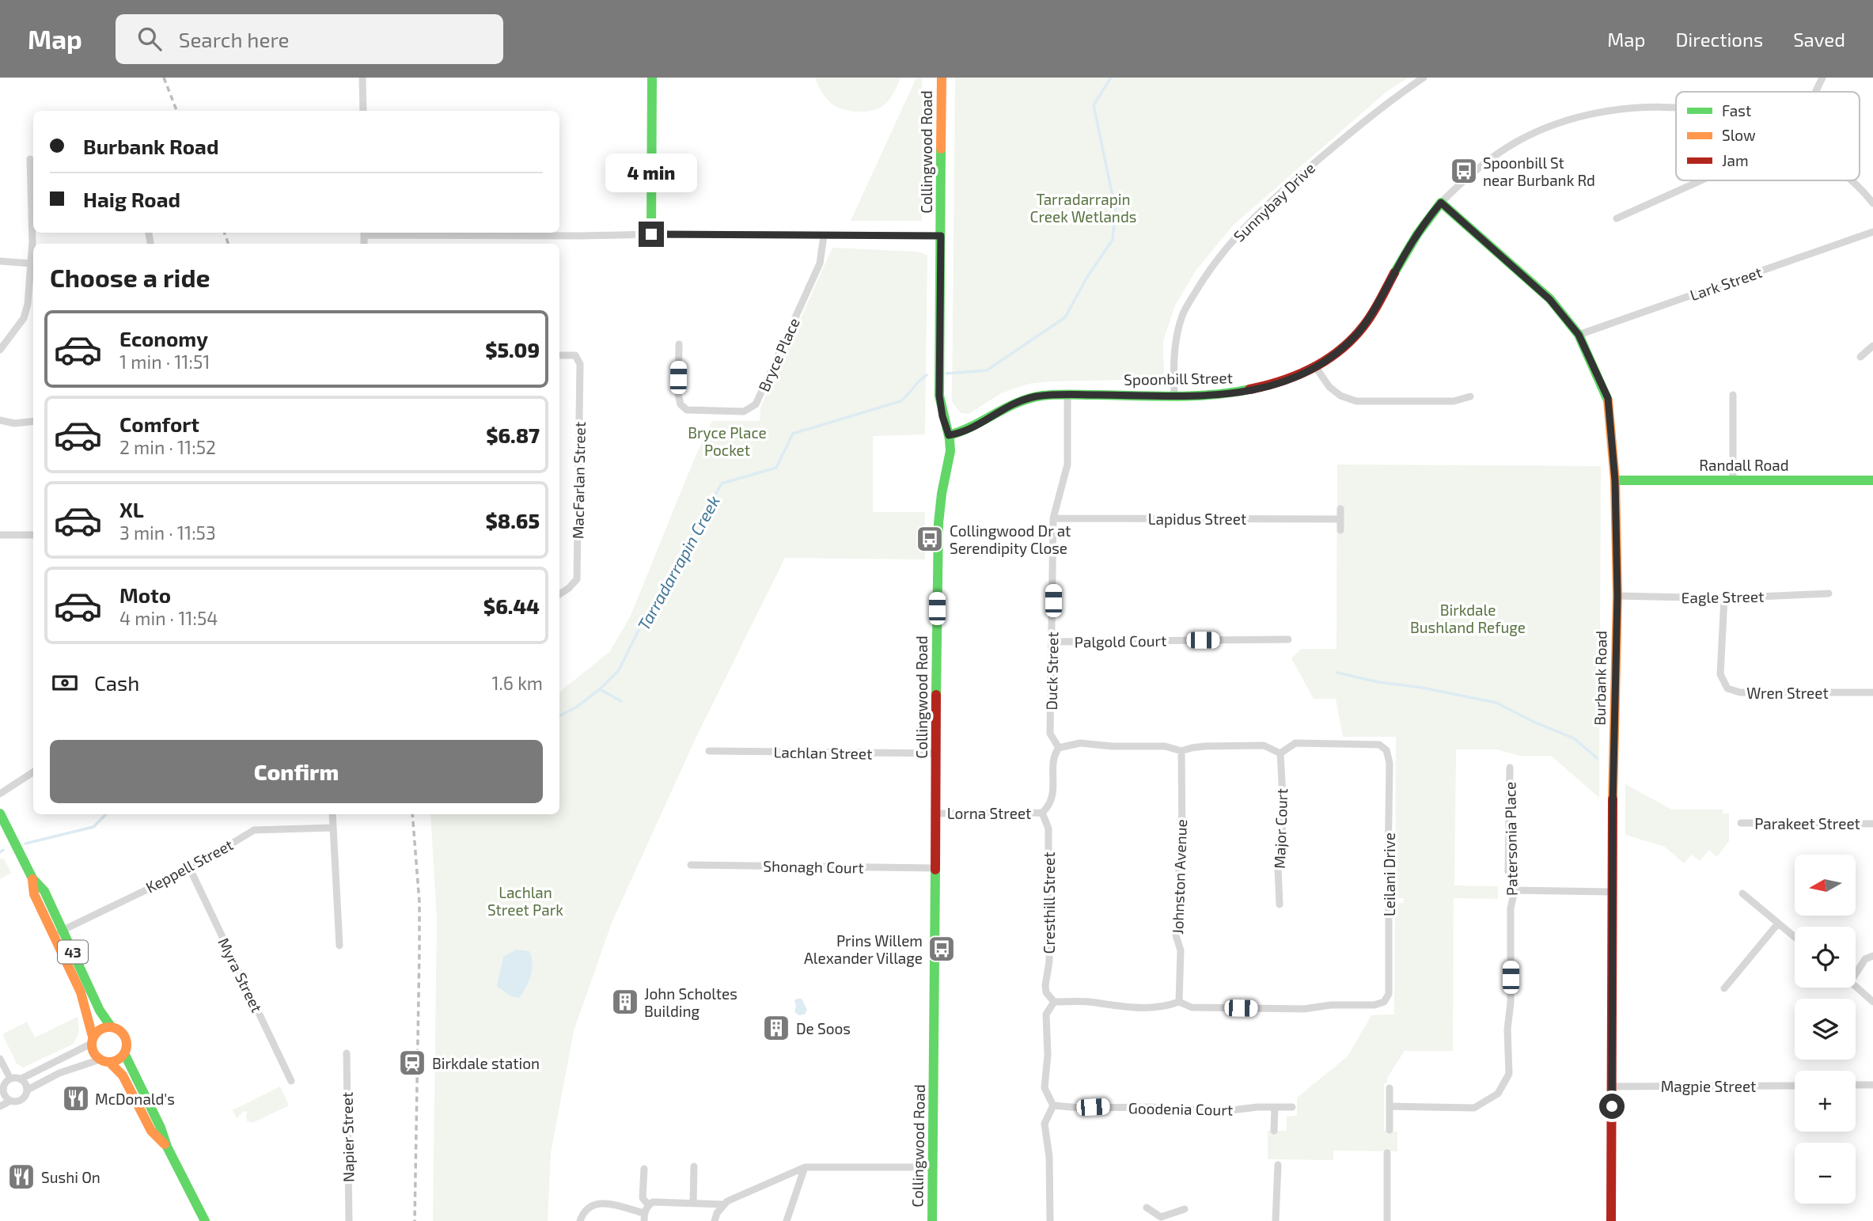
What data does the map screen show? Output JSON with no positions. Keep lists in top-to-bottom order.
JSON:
{
  "streets": {
    "street": [
      "Collingwood Road",
      "Sunnybay Drive",
      "Lark Street",
      "Bryce Place",
      "Spoonbill Street",
      "Randall Road",
      "MacFarlan Street",
      "Lapidus Street",
      "Eagle Street",
      "Palgold Court",
      "Duck Street",
      "Burbank Road",
      "Wren Street",
      "Lachlan Street",
      "Lorna Street",
      "Parakeet Street",
      "Major Court",
      "Patersonia Place",
      "Keppell Street",
      "Shonagh Court",
      "Leilani Drive",
      "Johnston Avenue",
      "Cresthill Street",
      "43",
      "Myra Street",
      "Magpie Street",
      "Goodenia Court",
      "Napier Street"
    ]
  },
  "crossings": [
    ["Collingwood Road", "Spoonbill Street"],
    ["Collingwood Road", "Lachlan Street"],
    ["Collingwood Road", "Lorna Street"],
    ["Collingwood Road", "Shonagh Court"],
    ["Sunnybay Drive", "Spoonbill Street"],
    ["Lark Street", "Burbank Road"],
    ["Spoonbill Street", "Duck Street"],
    ["Spoonbill Street", "Burbank Road"],
    ["Randall Road", "Burbank Road"],
    ["Lapidus Street", "Duck Street"],
    ["Eagle Street", "Burbank Road"],
    ["Eagle Street", "Wren Street"],
    ["Palgold Court", "Duck Street"],
    ["Burbank Road", "Magpie Street"],
    ["Lorna Street", "Cresthill Street"],
    ["Major Court", "Leilani Drive"],
    ["Keppell Street", "43"],
    ["Keppell Street", "Myra Street"],
    ["Leilani Drive", "Johnston Avenue"],
    ["Leilani Drive", "Cresthill Street"]
  ],
  "water": ["Tarradarrapin Creek"],
  "parks": [
    "Tarradarrapin Creek Wetlands",
    "Bryce Place Pocket",
    "Birkdale Bushland Refuge",
    "Lachlan Street Park"
  ],
  "places": {
    "bus stop": ["Spoonbill St near Burbank Rd", "Collingwood Dr at Serendipity Close", "Prins Willem Alexander Village"],
    "building": ["John Scholtes Building", "De Soos"],
    "station": ["Birkdale station"],
    "restaurant": ["McDonald's", "Sushi On"]
  },
  "legend": ["Fast", "Slow", "Jam"],
  "north": "left",
  "page": {
    "header": "Map",
    "search": "Search here",
    "nav": ["Map", "Directions", "Saved"],
    "banner": ["Burbank Road", "Haig Road"],
    "bubble": "4 min",
    "heading": "Choose a ride",
    "list": [
      {
        "name": "Economy",
        "note": "1 min · 11:51",
        "value": "$5.09"
      },
      {
        "name": "Comfort",
        "note": "2 min · 11:52",
        "value": "$6.87"
      },
      {
        "name": "XL",
        "note": "3 min · 11:53",
        "value": "$8.65"
      },
      {
        "name": "Moto",
        "note": "4 min · 11:54",
        "value": "$6.44"
      }
    ],
    "pay": ["Cash", "1.6 km"],
    "buttons": "Confirm",
    "map_buttons": ["+", "−"]
  }
}
